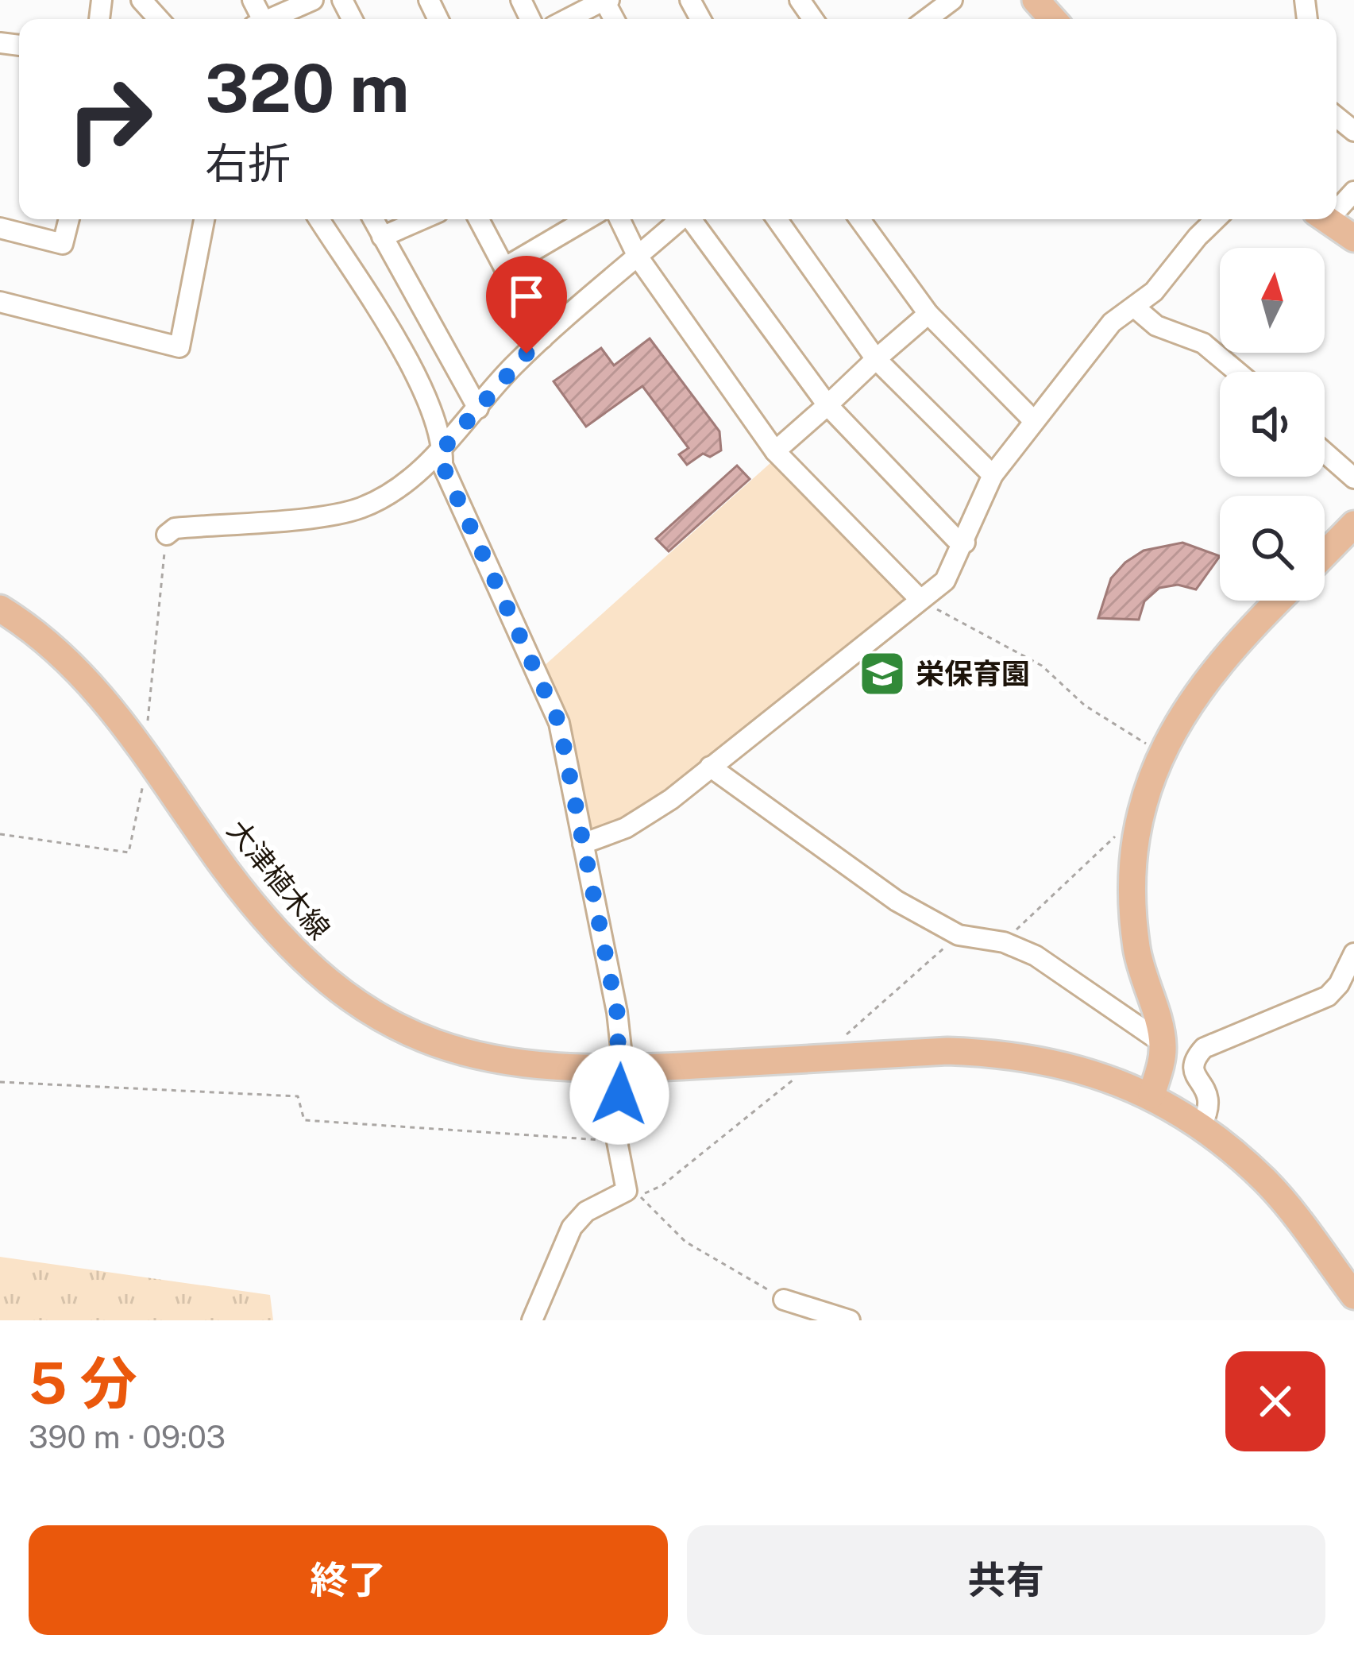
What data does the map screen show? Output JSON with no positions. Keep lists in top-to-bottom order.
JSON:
{
  "streets": {
    "main road": ["大津植木線"]
  },
  "places": {
    "school or university": ["栄保育園"]
  },
  "north": "top",
  "page": {
    "turn": ["320 m", "右折"],
    "heading": ["5 分", "390 m · 09:03"],
    "buttons": ["終了", "共有"]
  }
}
